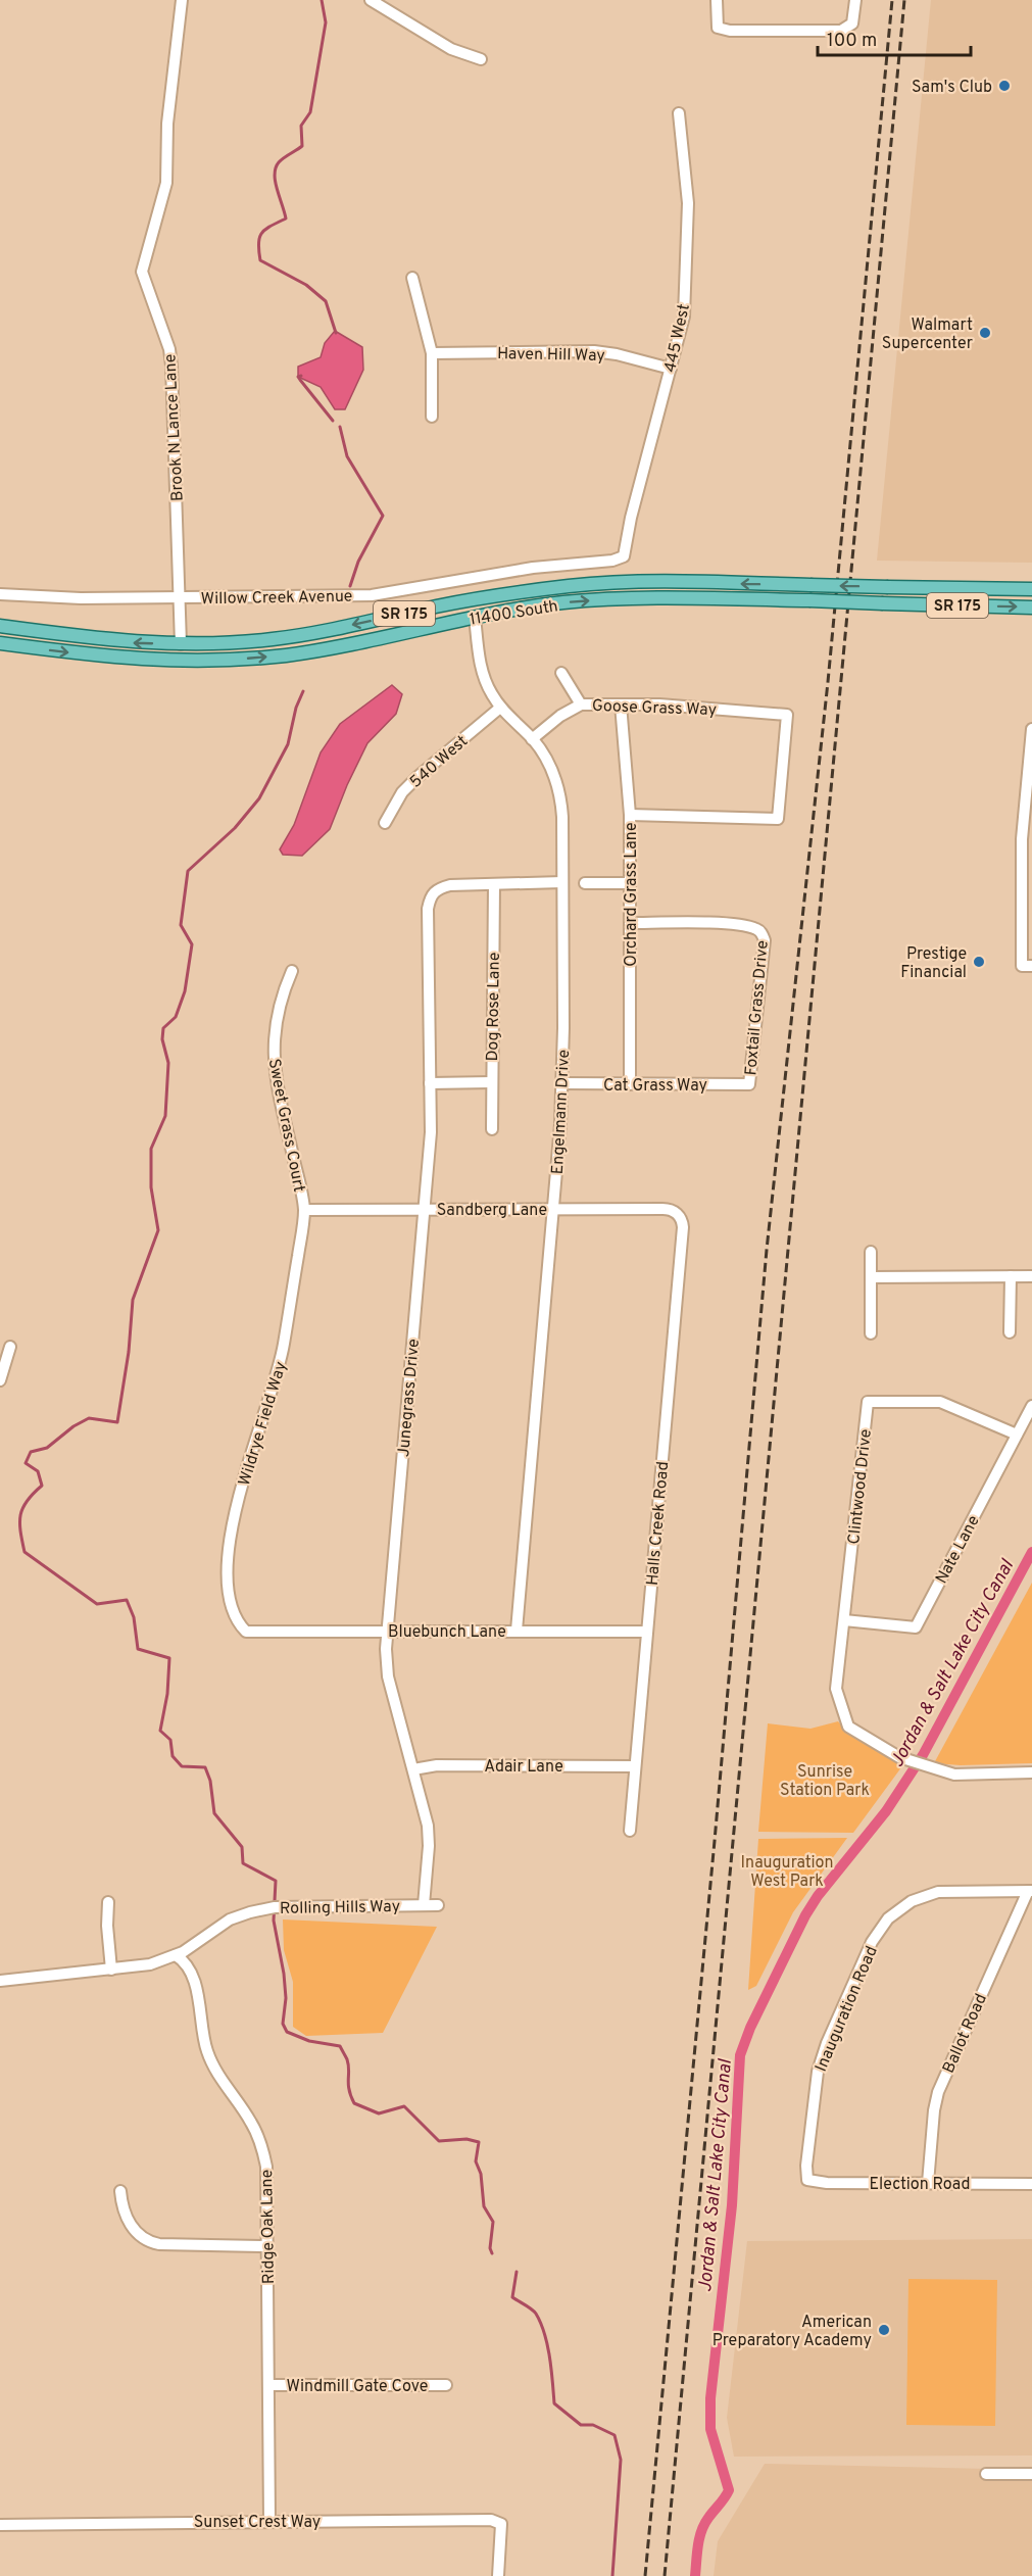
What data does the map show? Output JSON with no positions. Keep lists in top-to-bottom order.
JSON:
{
  "streets": {
    "main road": ["SR 175", "11400 South"],
    "street": [
      "445 West",
      "Haven Hill Way",
      "Brook N Lance Lane",
      "Willow Creek Avenue",
      "Goose Grass Way",
      "540 West",
      "Orchard Grass Lane",
      "Dog Rose Lane",
      "Foxtail Grass Drive",
      "Cat Grass Way",
      "Engelmann Drive",
      "Sweet Grass Court",
      "Sandberg Lane",
      "Junegrass Drive",
      "Wildrye Field Way",
      "Clintwood Drive",
      "Halls Creek Road",
      "Nate Lane",
      "Bluebunch Lane",
      "Adair Lane",
      "Rolling Hills Way",
      "Inauguration Road",
      "Ballot Road",
      "Election Road",
      "Ridge Oak Lane",
      "Windmill Gate Cove",
      "Sunset Crest Way"
    ]
  },
  "crossings": [
    ["445 West", "Haven Hill Way"],
    ["445 West", "Willow Creek Avenue"],
    ["Brook N Lance Lane", "Willow Creek Avenue"],
    ["Brook N Lance Lane", "11400 South"],
    ["11400 South", "Engelmann Drive"],
    ["Goose Grass Way", "Orchard Grass Lane"],
    ["Goose Grass Way", "Engelmann Drive"],
    ["540 West", "Engelmann Drive"],
    ["Orchard Grass Lane", "Foxtail Grass Drive"],
    ["Orchard Grass Lane", "Cat Grass Way"],
    ["Dog Rose Lane", "Junegrass Drive"],
    ["Foxtail Grass Drive", "Cat Grass Way"],
    ["Cat Grass Way", "Engelmann Drive"],
    ["Engelmann Drive", "Sandberg Lane"],
    ["Engelmann Drive", "Bluebunch Lane"],
    ["Sweet Grass Court", "Sandberg Lane"],
    ["Sweet Grass Court", "Wildrye Field Way"],
    ["Sandberg Lane", "Junegrass Drive"],
    ["Sandberg Lane", "Wildrye Field Way"],
    ["Sandberg Lane", "Halls Creek Road"],
    ["Junegrass Drive", "Bluebunch Lane"],
    ["Junegrass Drive", "Adair Lane"],
    ["Junegrass Drive", "Rolling Hills Way"],
    ["Wildrye Field Way", "Bluebunch Lane"],
    ["Clintwood Drive", "Nate Lane"],
    ["Halls Creek Road", "Bluebunch Lane"],
    ["Halls Creek Road", "Adair Lane"],
    ["Rolling Hills Way", "Ridge Oak Lane"],
    ["Inauguration Road", "Ballot Road"],
    ["Inauguration Road", "Election Road"],
    ["Ballot Road", "Election Road"],
    ["Ridge Oak Lane", "Windmill Gate Cove"],
    ["Ridge Oak Lane", "Sunset Crest Way"]
  ],
  "water": ["Jordan & Salt Lake City Canal"],
  "parks": ["Sunrise Station Park", "Inauguration West Park"],
  "places": [
    "Sam's Club",
    "Walmart Supercenter",
    "Prestige Financial",
    "American Preparatory Academy"
  ],
  "scale_bar": "100 m"
}
